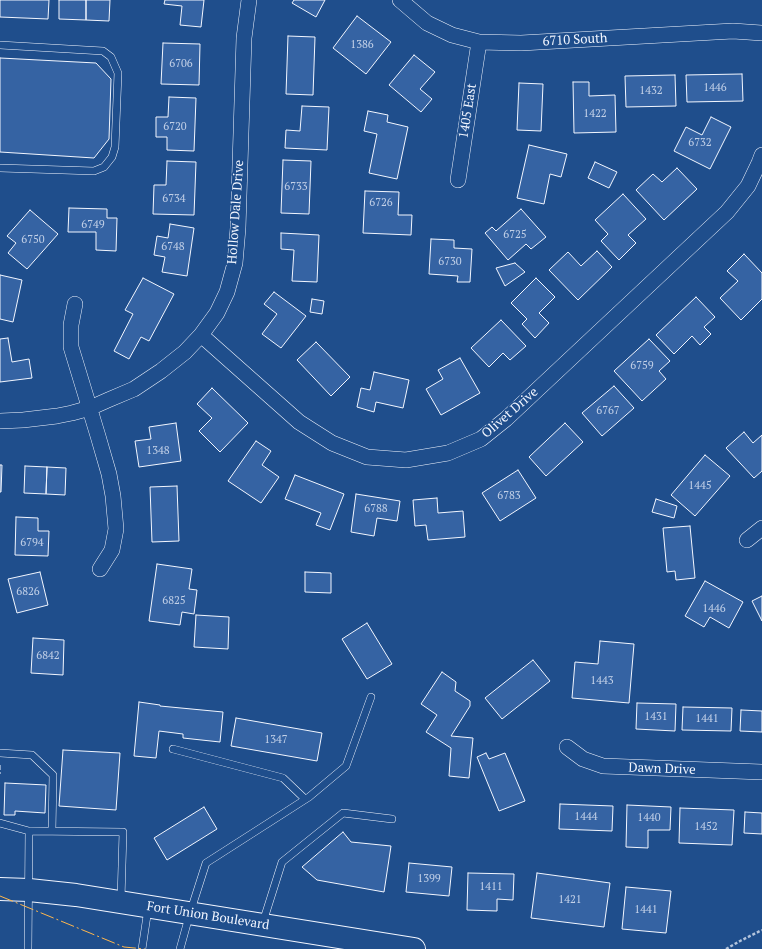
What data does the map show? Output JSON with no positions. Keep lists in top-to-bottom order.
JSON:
{
  "streets": {
    "main road": ["Fort Union Boulevard"],
    "street": [
      "6710 South",
      "1405 East",
      "Hollow Dale Drive",
      "Olivet Drive",
      "Dawn Drive"
    ]
  },
  "crossings": [
    ["6710 South", "1405 East"],
    ["Hollow Dale Drive", "Olivet Drive"]
  ],
  "house_numbers": [
    "1386",
    "6706",
    "1446",
    "1432",
    "1422",
    "6720",
    "6732",
    "6733",
    "6734",
    "6726",
    "6749",
    "6725",
    "6750",
    "6748",
    "6730",
    "6759",
    "6767",
    "1348",
    "1445",
    "6783",
    "6788",
    "6794",
    "6826",
    "6825",
    "1446",
    "6842",
    "1443",
    "1431",
    "1441",
    "1347",
    "1444",
    "1440",
    "1452",
    "1399",
    "1411",
    "1421",
    "1441"
  ]
}
